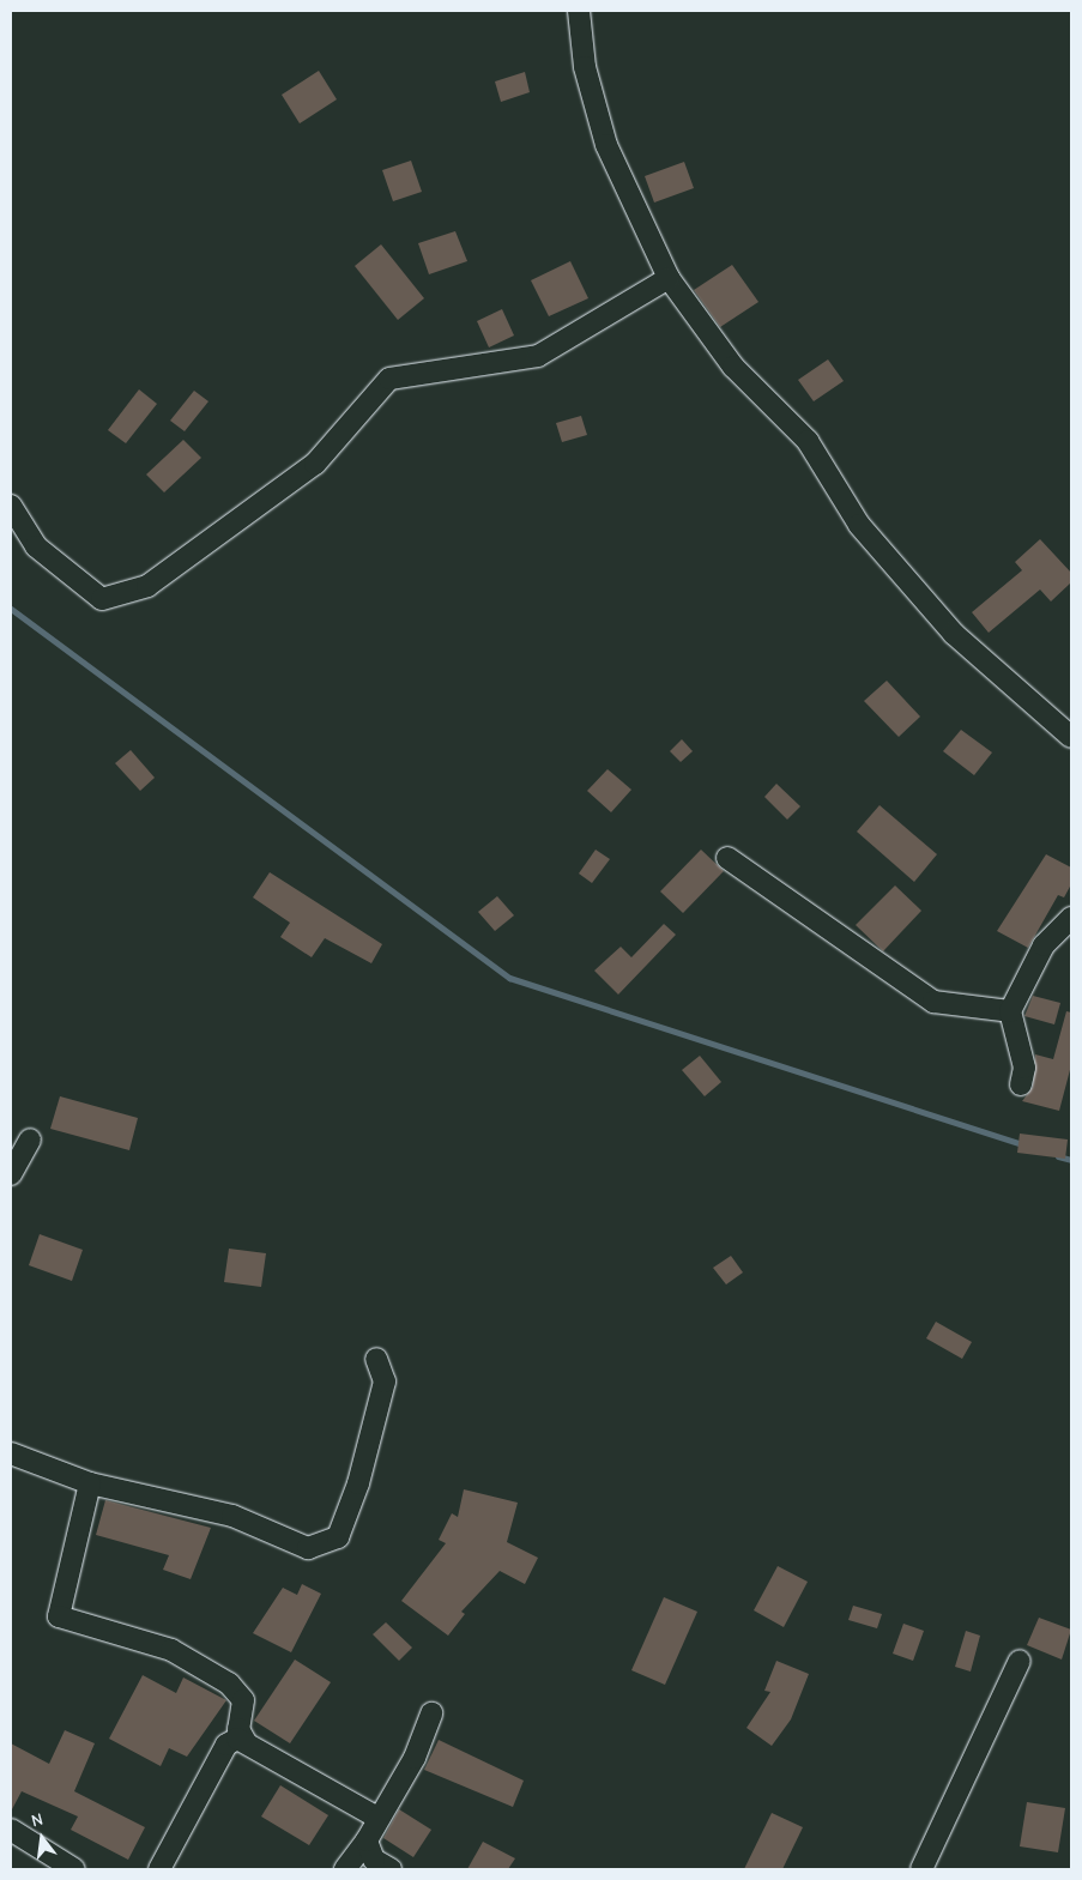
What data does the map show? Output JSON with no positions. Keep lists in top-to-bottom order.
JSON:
{
  "north": "top"
}
